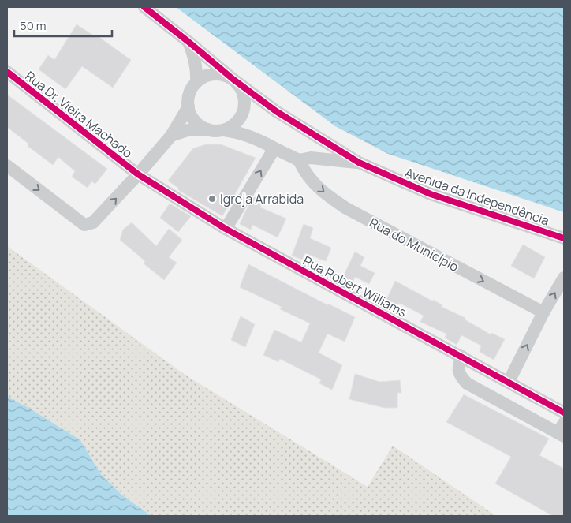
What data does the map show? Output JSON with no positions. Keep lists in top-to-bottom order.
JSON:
{
  "streets": {
    "street": [
      "Rua Dr. Vieira Machado",
      "Avenida da Independência",
      "Rua do Município",
      "Rua Robert Williams"
    ]
  },
  "crossings": [
    ["Rua Dr. Vieira Machado", "Rua Robert Williams"]
  ],
  "one_way": ["Rua do Município"],
  "places": ["Igreja Arrabida"],
  "scale_bar": "50 m"
}
